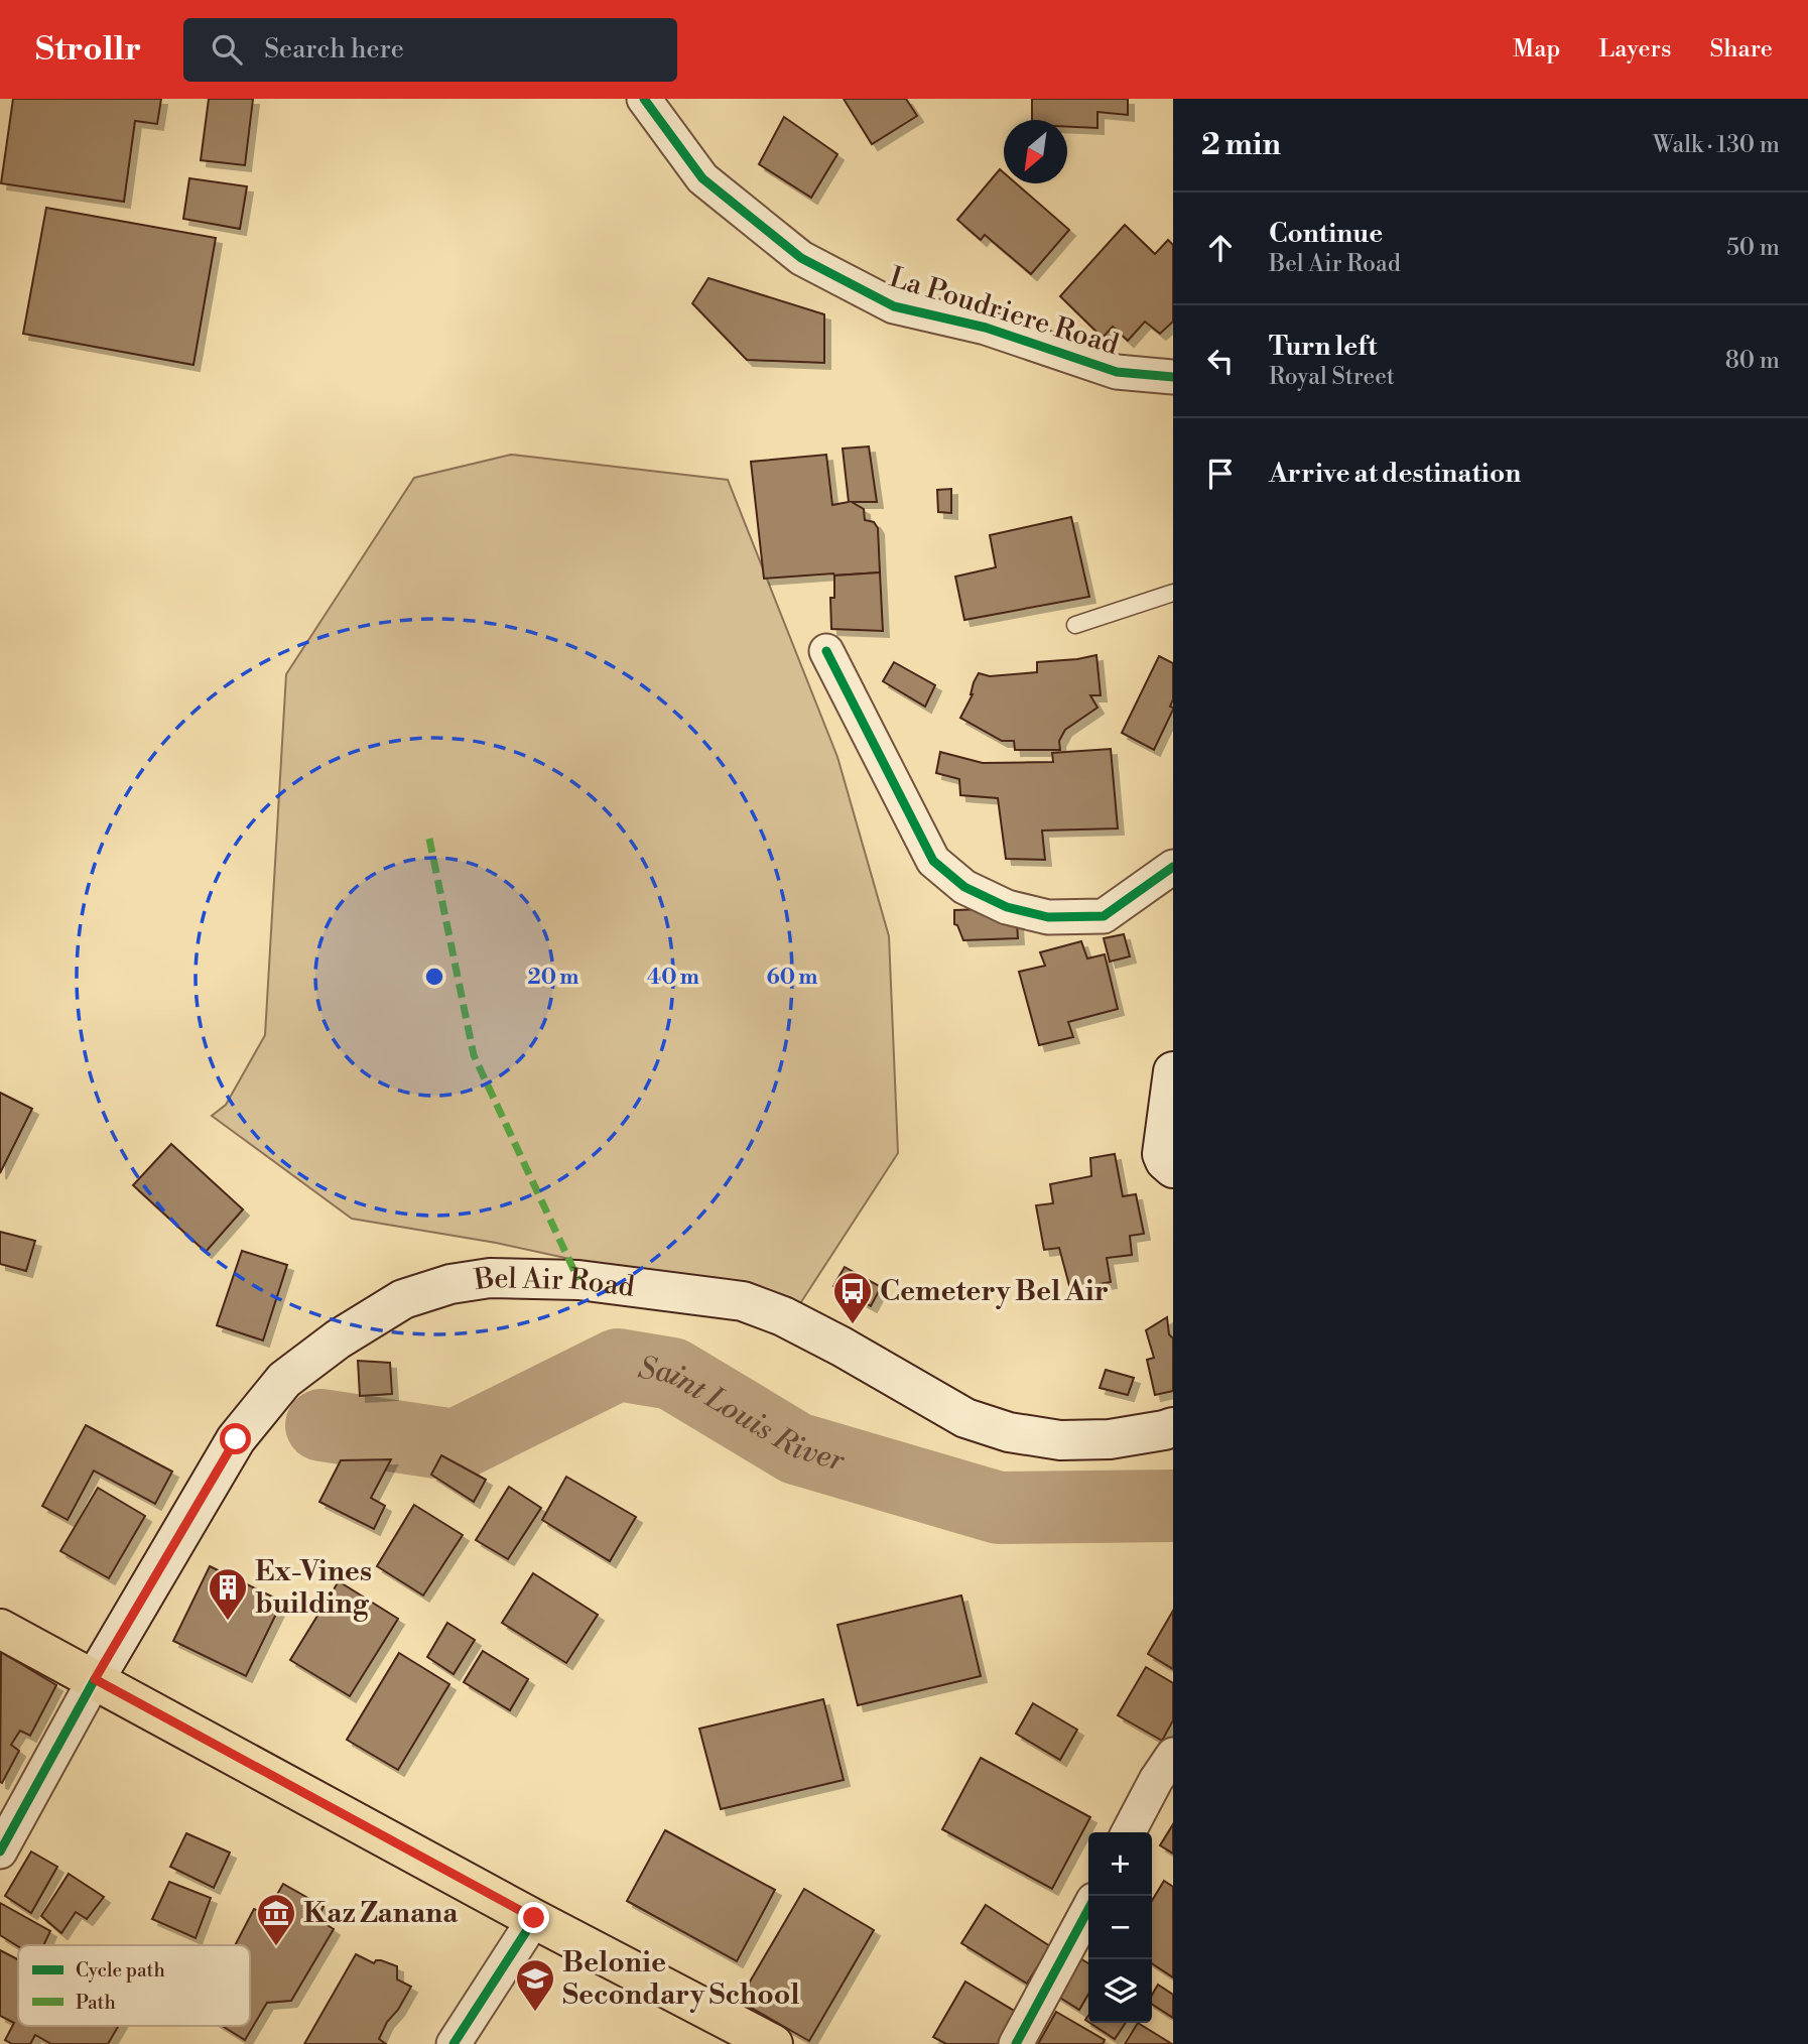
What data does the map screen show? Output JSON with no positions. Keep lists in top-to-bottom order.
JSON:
{
  "streets": {
    "main road": ["Bel Air Road"],
    "street": ["La Poudriere Road"]
  },
  "water": ["Saint Louis River"],
  "places": {
    "bus stop": ["Cemetery Bel Air"],
    "building": ["Ex-Vines building"],
    "museum": ["Kaz Zanana"],
    "school or university": ["Belonie Secondary School"]
  },
  "legend": ["Cycle path", "Path"],
  "north": "bottom left",
  "page": {
    "header": "Strollr",
    "search": "Search here",
    "nav": ["Map", "Layers", "Share"],
    "heading": ["2 min", "Walk · 130 m"],
    "list": [
      ["Continue", "Bel Air Road", "50 m"],
      ["Turn left", "Royal Street", "80 m"],
      "Arrive at destination"
    ],
    "map_buttons": ["+", "−"]
  },
  "rings": ["20 m", "40 m", "60 m"]
}
